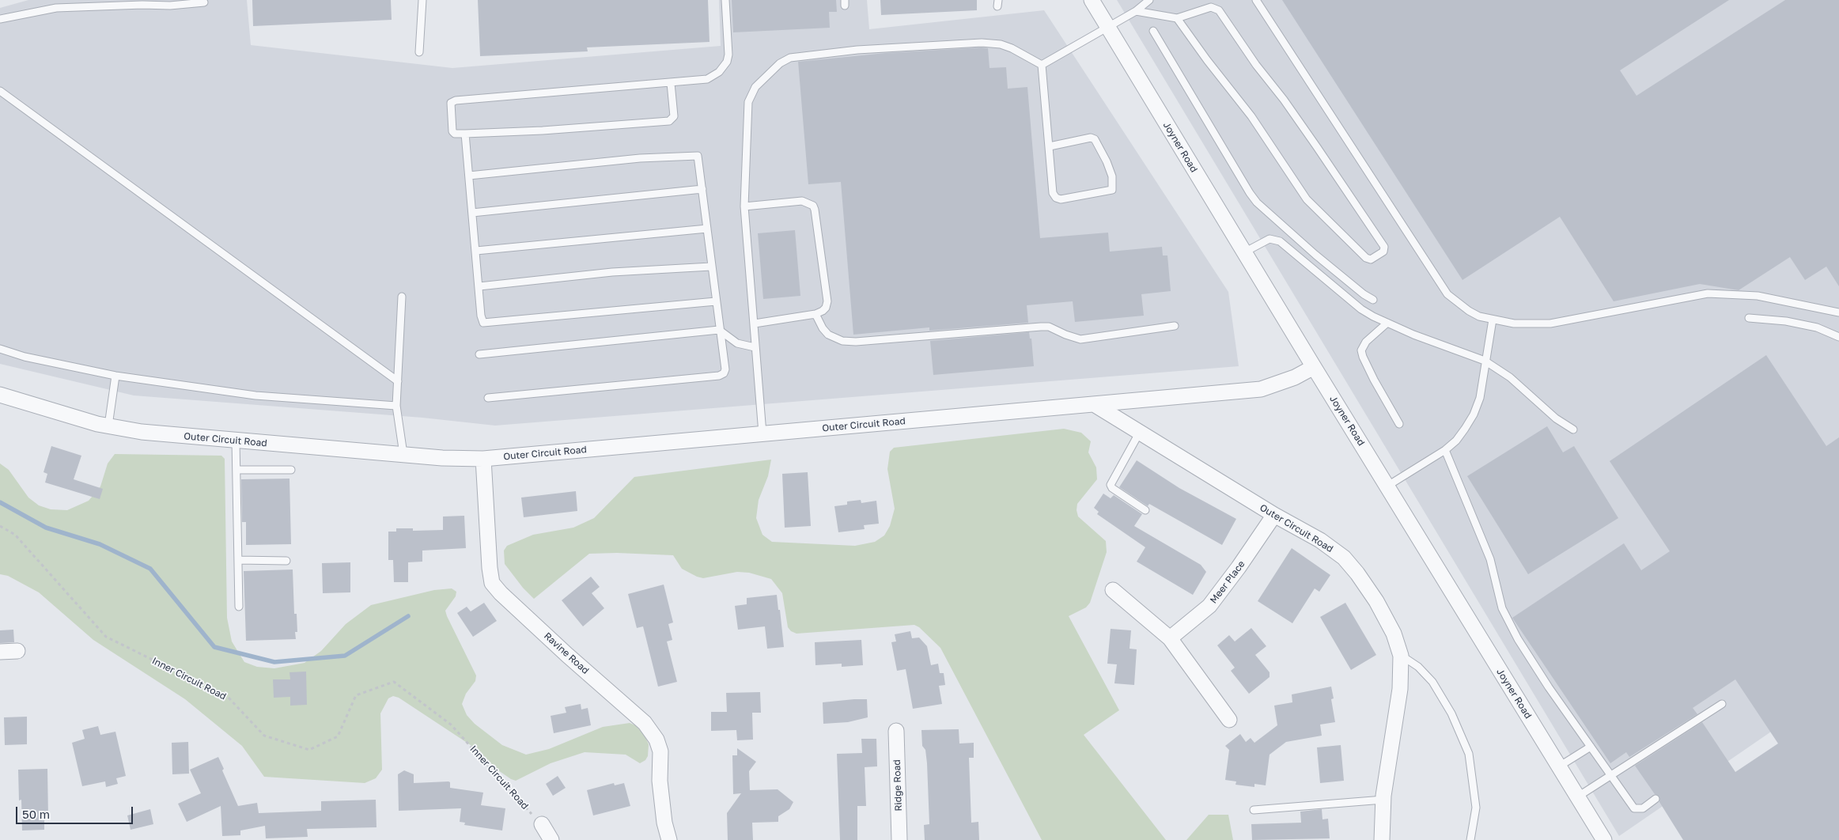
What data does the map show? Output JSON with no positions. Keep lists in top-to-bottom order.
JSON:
{
  "streets": {
    "street": [
      "Joyner Road",
      "Outer Circuit Road",
      "Meer Place",
      "Ravine Road",
      "Ridge Road"
    ],
    "path": ["Inner Circuit Road"]
  },
  "crossings": [
    ["Joyner Road", "Outer Circuit Road"],
    ["Outer Circuit Road", "Meer Place"],
    ["Outer Circuit Road", "Ravine Road"]
  ],
  "scale_bar": "50 m"
}
